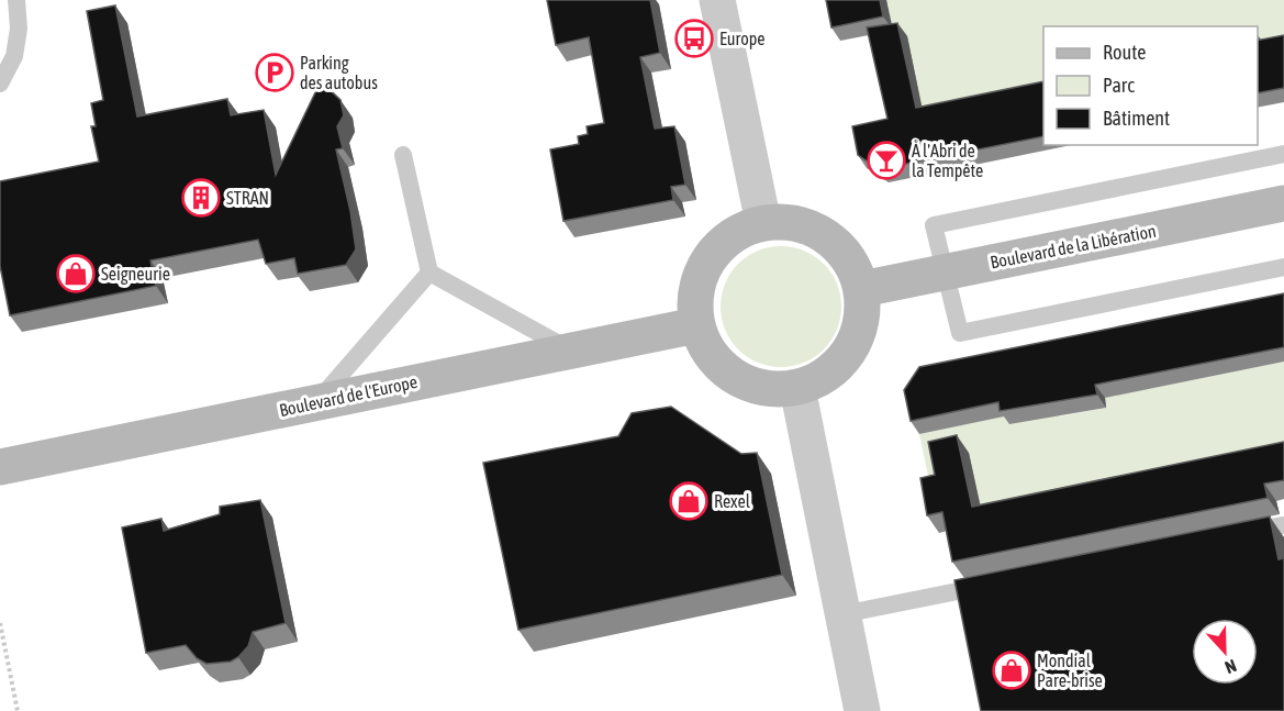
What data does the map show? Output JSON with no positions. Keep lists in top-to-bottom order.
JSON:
{
  "streets": {
    "main road": ["Boulevard de la Libération", "Boulevard de l'Europe"]
  },
  "crossings": [
    ["Boulevard de la Libération", "Boulevard de l'Europe"]
  ],
  "places": {
    "bus stop": ["Europe"],
    "parking": ["Parking des autobus"],
    "bar": ["À l'Abri de la Tempête"],
    "building": ["STRAN"],
    "shop": ["Seigneurie", "Rexel", "Mondial Pare-brise"]
  },
  "legend": ["Route", "Parc", "Bâtiment"],
  "north": "bottom"
}
